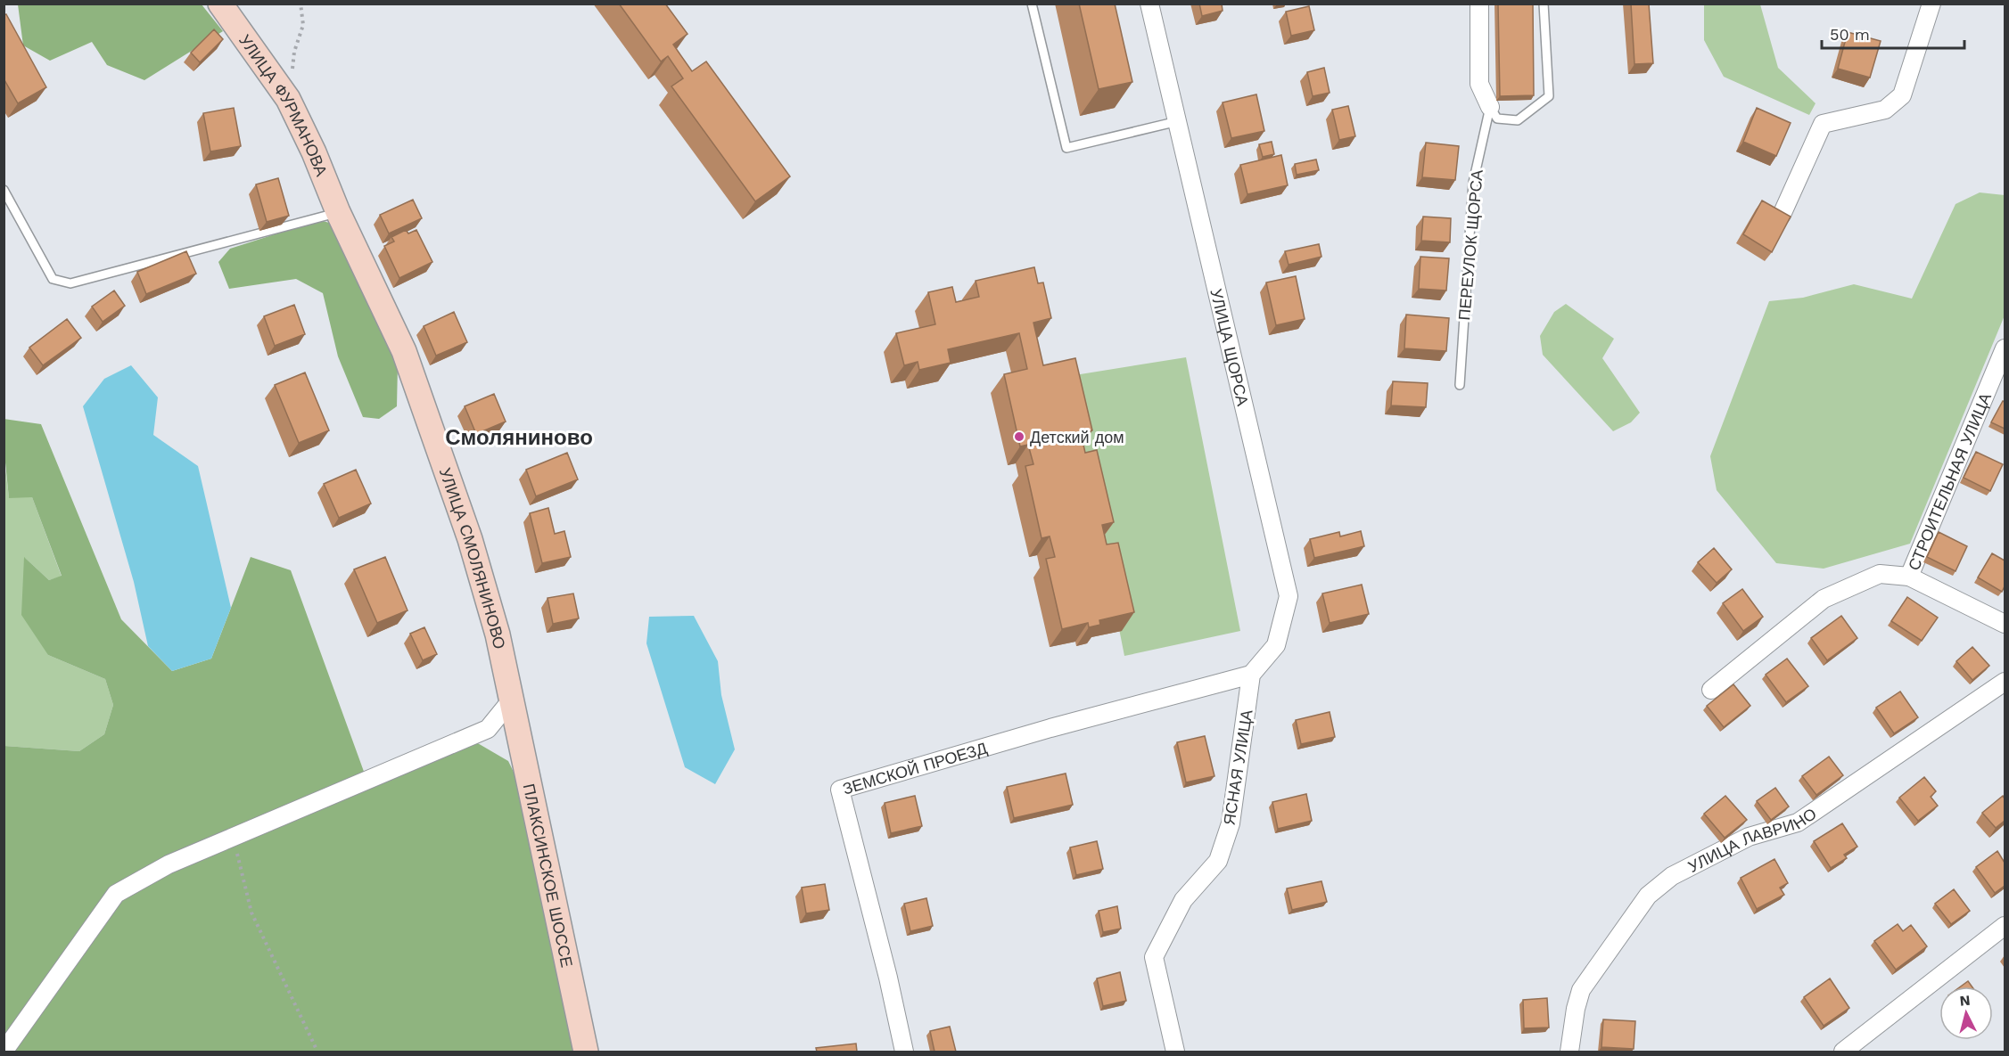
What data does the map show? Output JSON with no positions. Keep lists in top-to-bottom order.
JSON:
{
  "streets": {
    "main road": ["УЛИЦА ФУРМАНОВА", "УЛИЦА СМОЛЯНИНОВО", "ПЛАКСИНСКОЕ ШОССЕ"],
    "street": [
      "УЛИЦА ЩОРСА",
      "СТРОИТЕЛЬНАЯ УЛИЦА",
      "ЯСНАЯ УЛИЦА",
      "ЗЕМСКОЙ ПРОЕЗД",
      "УЛИЦА ЛАВРИНО"
    ],
    "lane": ["ПЕРЕУЛОК ЩОРСА"]
  },
  "crossings": [
    ["УЛИЦА ФУРМАНОВА", "УЛИЦА СМОЛЯНИНОВО"],
    ["УЛИЦА ЩОРСА", "ЯСНАЯ УЛИЦА"],
    ["УЛИЦА ЩОРСА", "ЗЕМСКОЙ ПРОЕЗД"],
    ["УЛИЦА СМОЛЯНИНОВО", "ПЛАКСИНСКОЕ ШОССЕ"],
    ["ЯСНАЯ УЛИЦА", "ЗЕМСКОЙ ПРОЕЗД"]
  ],
  "districts": ["Смоляниново"],
  "places": ["Детский дом"],
  "scale_bar": "50 m",
  "north": "top"
}
